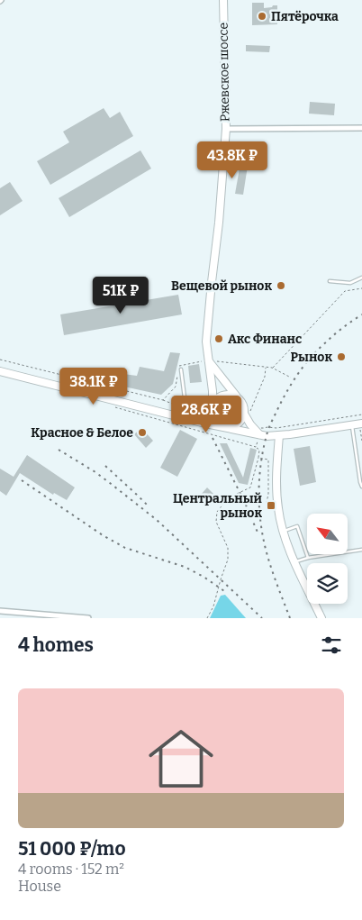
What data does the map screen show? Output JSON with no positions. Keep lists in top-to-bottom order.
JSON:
{
  "streets": {
    "street": ["Ржевское шоссе"]
  },
  "places": {
    "other": [
      "Пятёрочка",
      "Вещевой рынок",
      "Акс Финанс",
      "Рынок",
      "Красное & Белое"
    ],
    "transit": ["Центральный рынок"]
  },
  "north": "top left",
  "page": {
    "price": [
      "43.8K ₽",
      "51K ₽",
      "38.1K ₽",
      "28.6K ₽"
    ],
    "heading": "4 homes",
    "list": [
      {
        "name": "51 000 ₽/mo",
        "note": "4 rooms · 152 m² · House"
      }
    ]
  }
}
